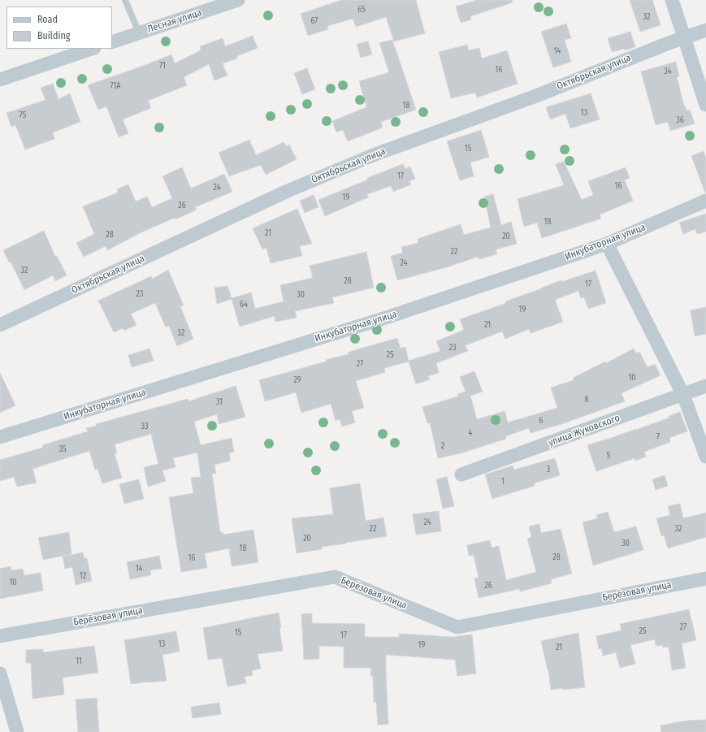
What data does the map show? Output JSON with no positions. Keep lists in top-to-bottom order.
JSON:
{
  "streets": {
    "street": [
      "Лесная улица",
      "Октябрьская улица",
      "Инкубаторная улица",
      "улица Жуковского",
      "Берёзовая улица"
    ]
  },
  "house_numbers": [
    "65",
    "32",
    "67",
    "14",
    "71",
    "16",
    "34",
    "71А",
    "18",
    "13",
    "75",
    "36",
    "15",
    "17",
    "16",
    "24",
    "19",
    "26",
    "18",
    "21",
    "28",
    "20",
    "22",
    "24",
    "32",
    "28",
    "17",
    "23",
    "30",
    "64",
    "19",
    "21",
    "32",
    "23",
    "25",
    "27",
    "10",
    "29",
    "8",
    "31",
    "6",
    "33",
    "4",
    "7",
    "2",
    "35",
    "5",
    "3",
    "1",
    "24",
    "22",
    "32",
    "20",
    "30",
    "18",
    "28",
    "16",
    "14",
    "12",
    "10",
    "26",
    "27",
    "25",
    "15",
    "17",
    "13",
    "19",
    "21",
    "11"
  ],
  "legend": ["Road", "Building"]
}
